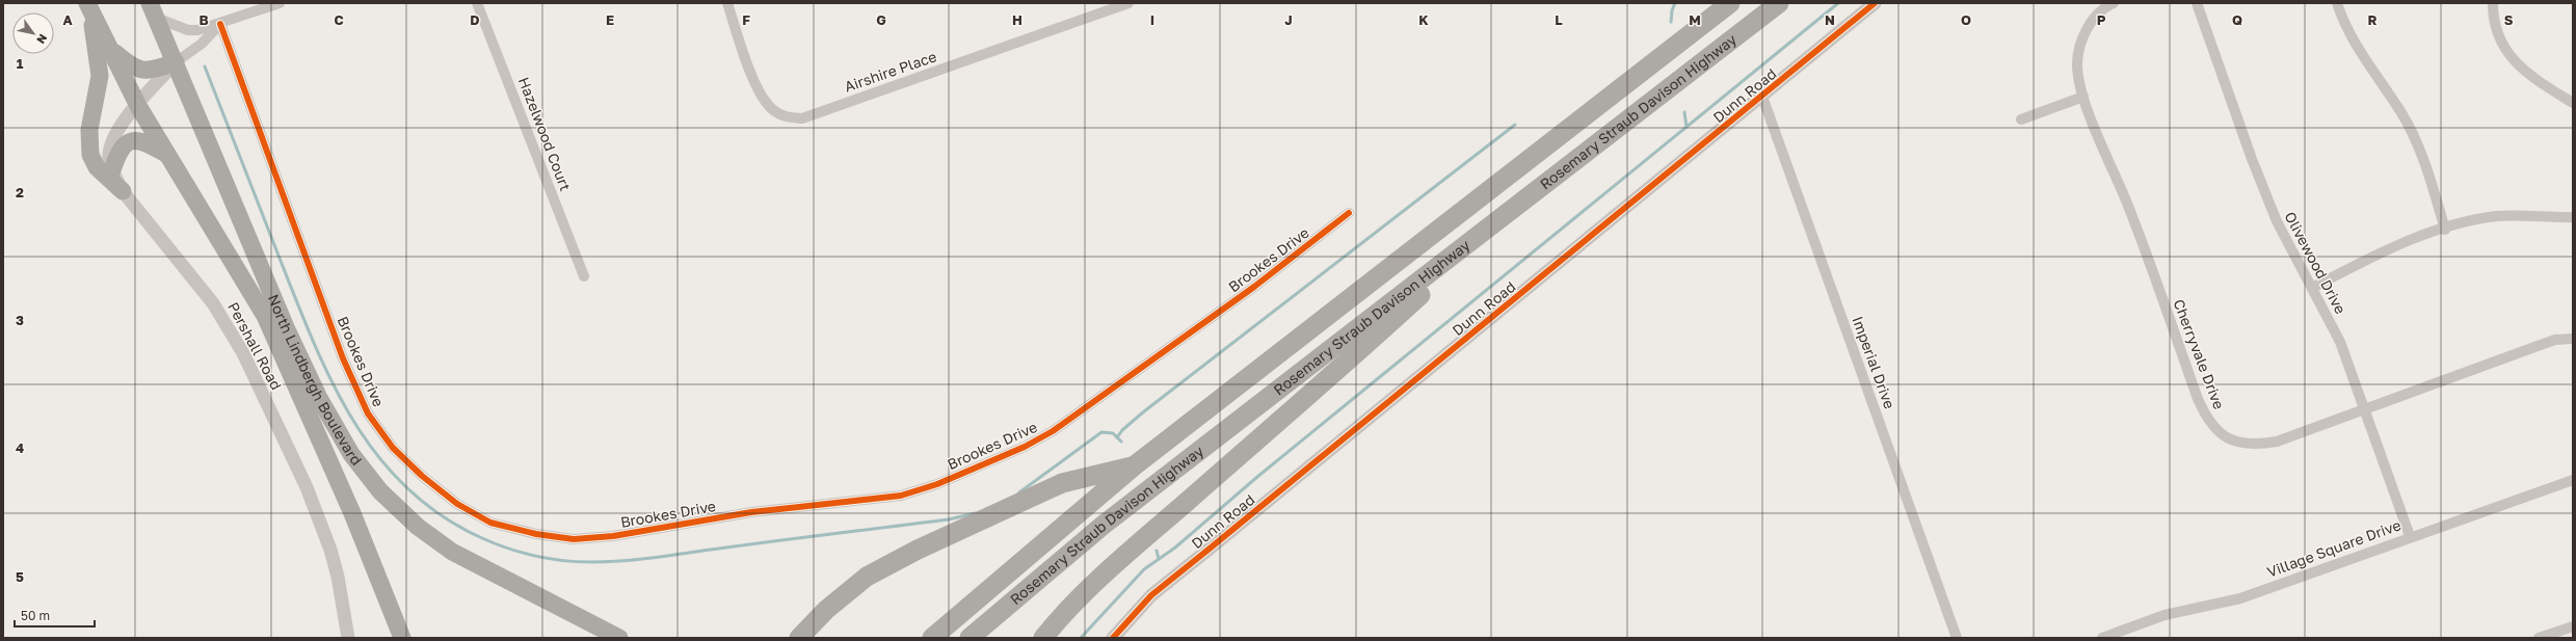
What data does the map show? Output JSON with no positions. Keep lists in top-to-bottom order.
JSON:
{
  "streets": {
    "highway": ["Rosemary Straub Davison Highway", "North Lindbergh Boulevard"],
    "street": [
      "Airshire Place",
      "Dunn Road",
      "Hazelwood Court",
      "Brookes Drive",
      "Olivewood Drive",
      "Pershall Road",
      "Cherryvale Drive",
      "Imperial Drive",
      "Village Square Drive"
    ]
  },
  "crossings": [
    ["Dunn Road", "Imperial Drive"],
    ["Olivewood Drive", "Cherryvale Drive"],
    ["Olivewood Drive", "Village Square Drive"],
    ["Pershall Road", "North Lindbergh Boulevard"]
  ],
  "scale_bar": "50 m",
  "north": "bottom right",
  "grid": {
    "columns": [
      "A",
      "B",
      "C",
      "D",
      "E",
      "F",
      "G",
      "H",
      "I",
      "J",
      "K",
      "L",
      "M",
      "N",
      "O",
      "P",
      "Q",
      "R",
      "S"
    ],
    "rows": [
      "1",
      "2",
      "3",
      "4",
      "5"
    ]
  }
}
